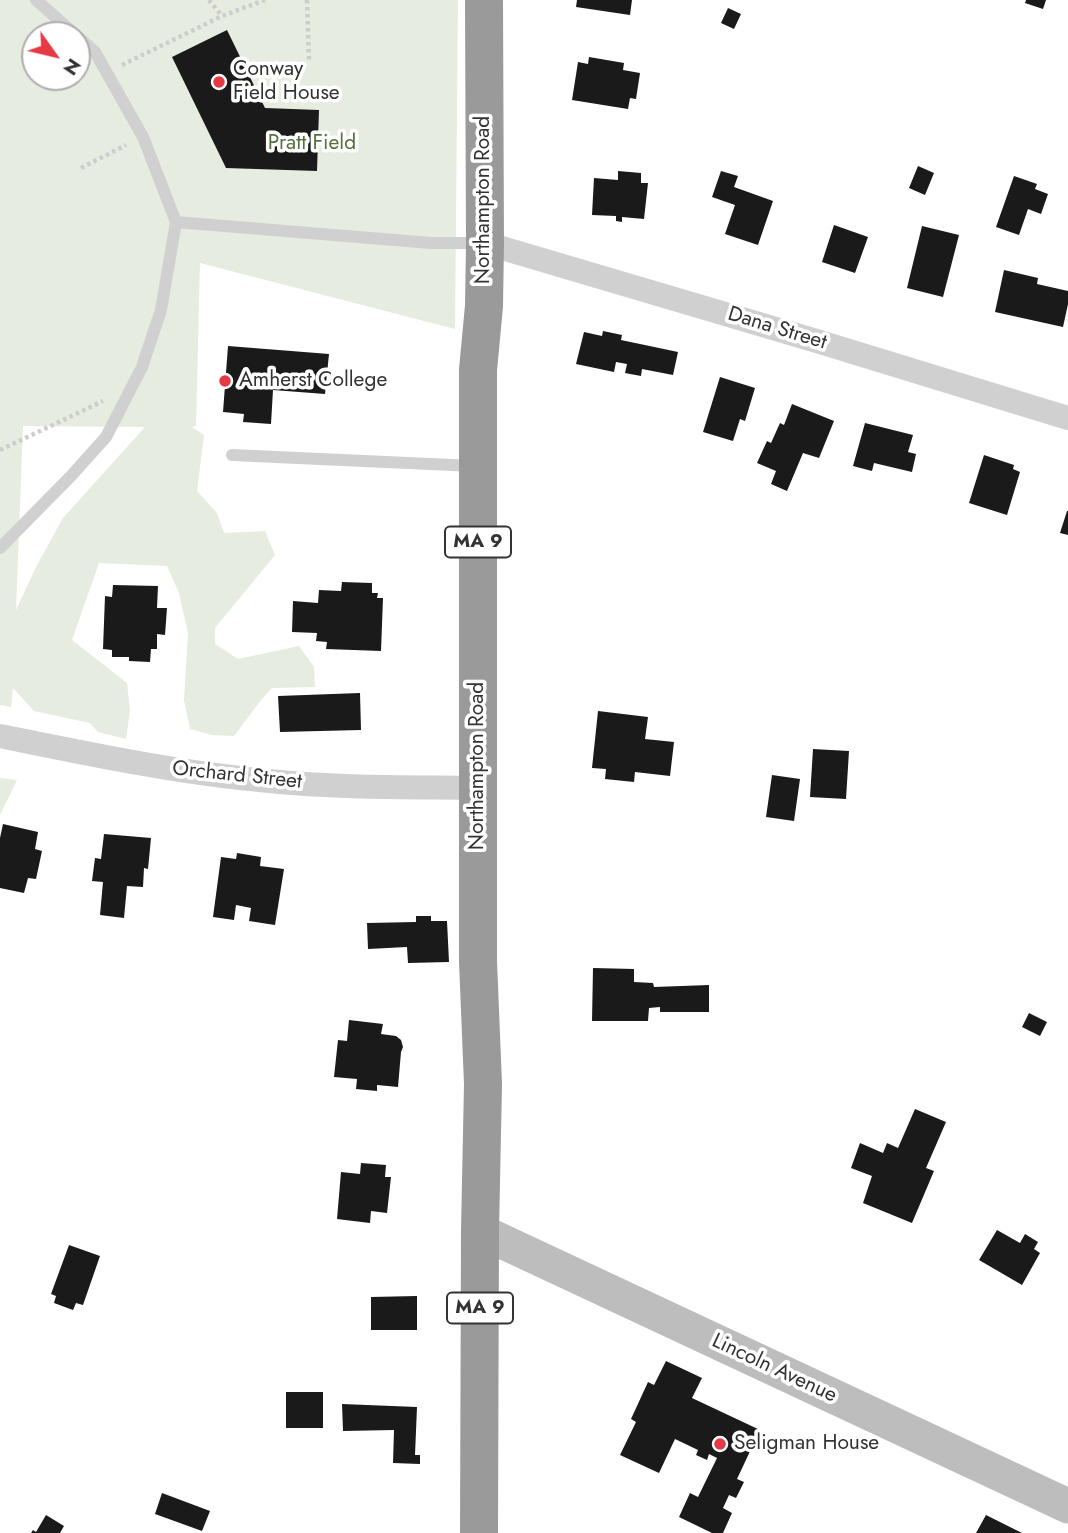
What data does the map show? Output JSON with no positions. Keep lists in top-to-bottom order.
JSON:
{
  "streets": {
    "highway": ["Northampton Road", "MA 9"],
    "main road": ["Lincoln Avenue"],
    "street": ["Dana Street", "Orchard Street"]
  },
  "crossings": [
    ["Northampton Road", "Dana Street"],
    ["Northampton Road", "Orchard Street"],
    ["Northampton Road", "Lincoln Avenue"]
  ],
  "parks": ["Pratt Field"],
  "places": ["Conway Field House", "Amherst College", "Seligman House"],
  "north": "bottom right"
}
